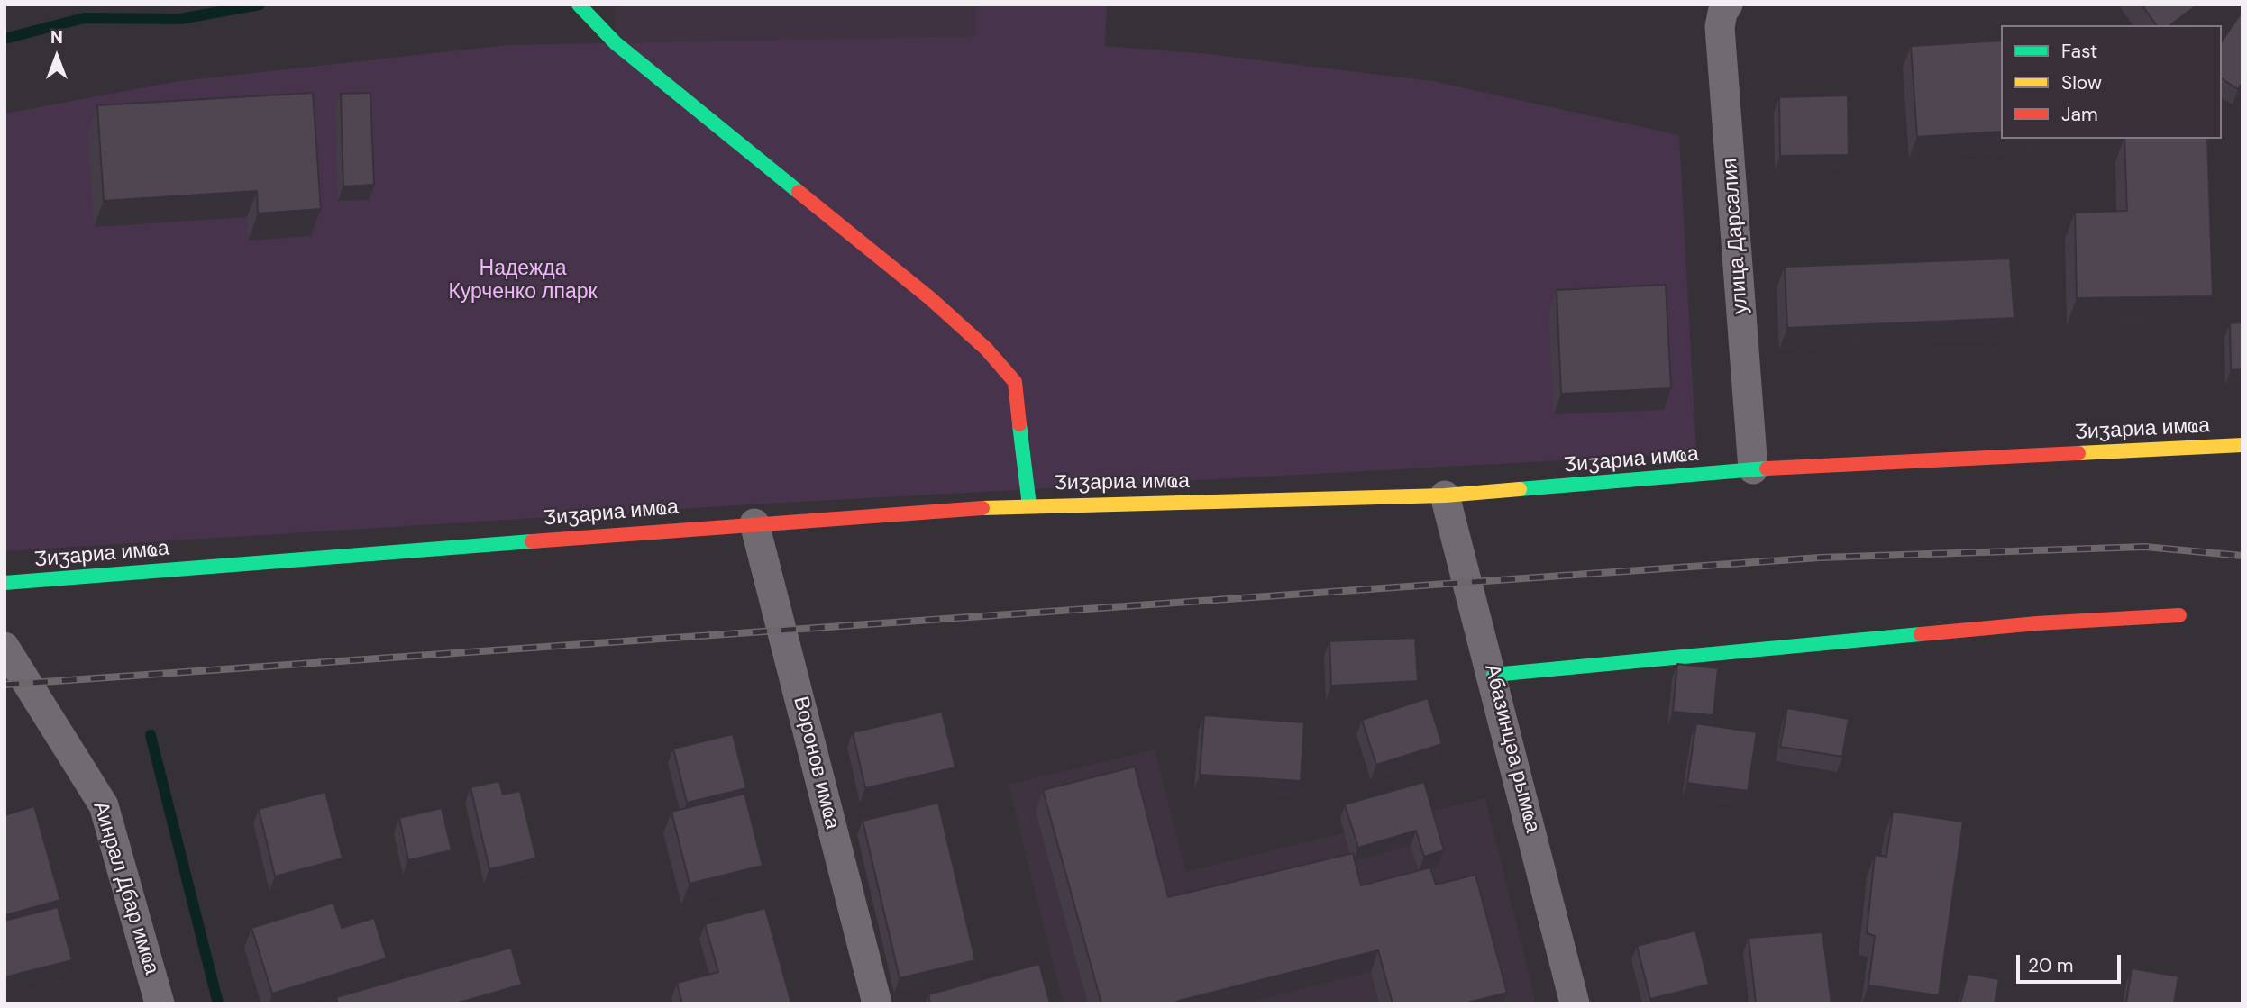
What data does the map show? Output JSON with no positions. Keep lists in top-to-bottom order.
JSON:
{
  "streets": {
    "main road": ["Ӡиӡариа имҩа"],
    "street": [
      "улица Дарсалия",
      "Абазинцәа рымҩа",
      "Воронов имҩа",
      "Аинрал Дбар имҩа"
    ]
  },
  "crossings": [
    ["улица Дарсалия", "Ӡиӡариа имҩа"],
    ["Ӡиӡариа имҩа", "Абазинцәа рымҩа"],
    ["Ӡиӡариа имҩа", "Воронов имҩа"]
  ],
  "parks": ["Надежда Курченко лпарк"],
  "legend": ["Fast", "Slow", "Jam"],
  "scale_bar": "20 m",
  "north": "top"
}
